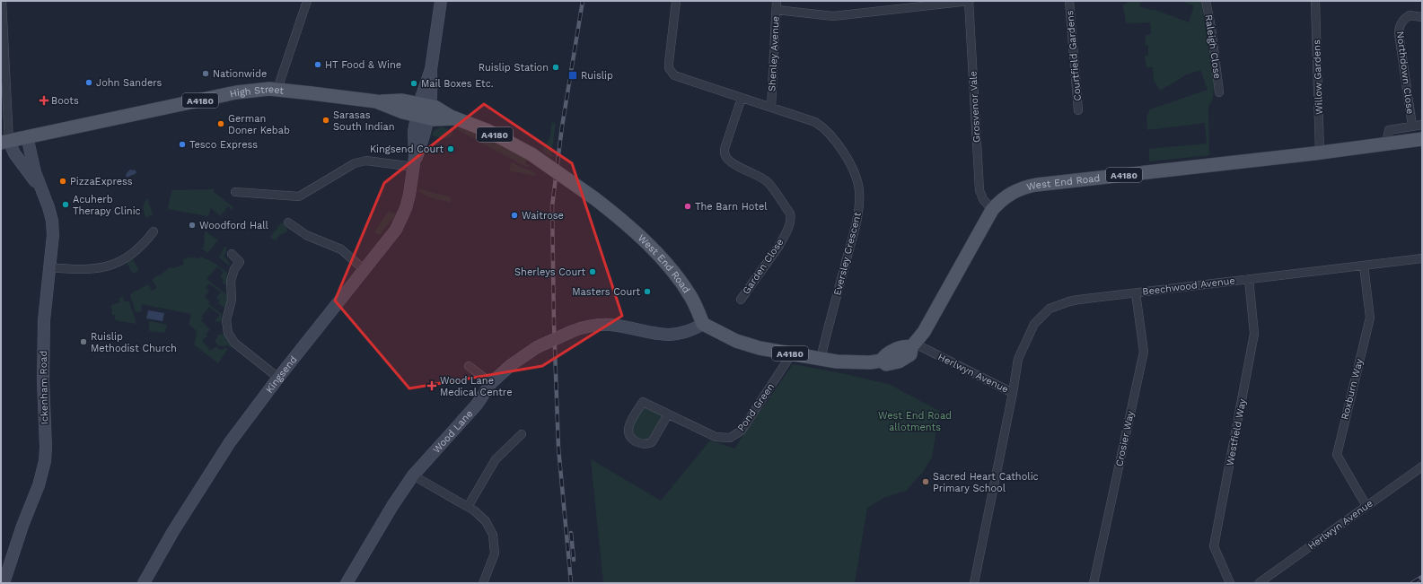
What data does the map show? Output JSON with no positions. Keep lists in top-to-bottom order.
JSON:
{
  "streets": {
    "main road": ["High Street", "A4180", "West End Road"],
    "street": [
      "Raleigh Close",
      "Shenley Avenue",
      "Courtfield Gardens",
      "Northdown Close",
      "Willow Gardens",
      "Grosvenor Vale",
      "Eversley Crescent",
      "Garden Close",
      "Beechwood Avenue",
      "Herlwyn Avenue",
      "Kingsend",
      "Ickenham Road",
      "Roxburn Way",
      "Pond Green",
      "Wood Lane",
      "Westfield Way",
      "Crosier Way"
    ]
  },
  "crossings": [
    ["Shenley Avenue", "Eversley Crescent"],
    ["Willow Gardens", "West End Road"],
    ["High Street", "West End Road"],
    ["High Street", "Kingsend"],
    ["High Street", "Ickenham Road"],
    ["A4180", "West End Road"],
    ["A4180", "Eversley Crescent"],
    ["A4180", "Herlwyn Avenue"],
    ["A4180", "Pond Green"],
    ["A4180", "Wood Lane"],
    ["Grosvenor Vale", "West End Road"],
    ["West End Road", "Herlwyn Avenue"],
    ["West End Road", "Kingsend"],
    ["West End Road", "Wood Lane"],
    ["Eversley Crescent", "Garden Close"],
    ["Beechwood Avenue", "Herlwyn Avenue"],
    ["Beechwood Avenue", "Roxburn Way"],
    ["Beechwood Avenue", "Westfield Way"],
    ["Beechwood Avenue", "Crosier Way"],
    ["Herlwyn Avenue", "Roxburn Way"]
  ],
  "parks": ["West End Road allotments"],
  "places": {
    "other": [
      "HT Food & Wine",
      "Ruislip Station",
      "Nationwide",
      "John Sanders",
      "Mail Boxes Etc.",
      "Sarasas South Indian",
      "German Doner Kebab",
      "Tesco Express",
      "Kingsend Court",
      "PizzaExpress",
      "Acuherb Therapy Clinic",
      "The Barn Hotel",
      "Waitrose",
      "Woodford Hall",
      "Sherleys Court",
      "Masters Court",
      "Ruislip Methodist Church",
      "Sacred Heart Catholic Primary School"
    ],
    "transit": ["Ruislip"],
    "health": ["Boots", "Wood Lane Medical Centre"]
  }
}
